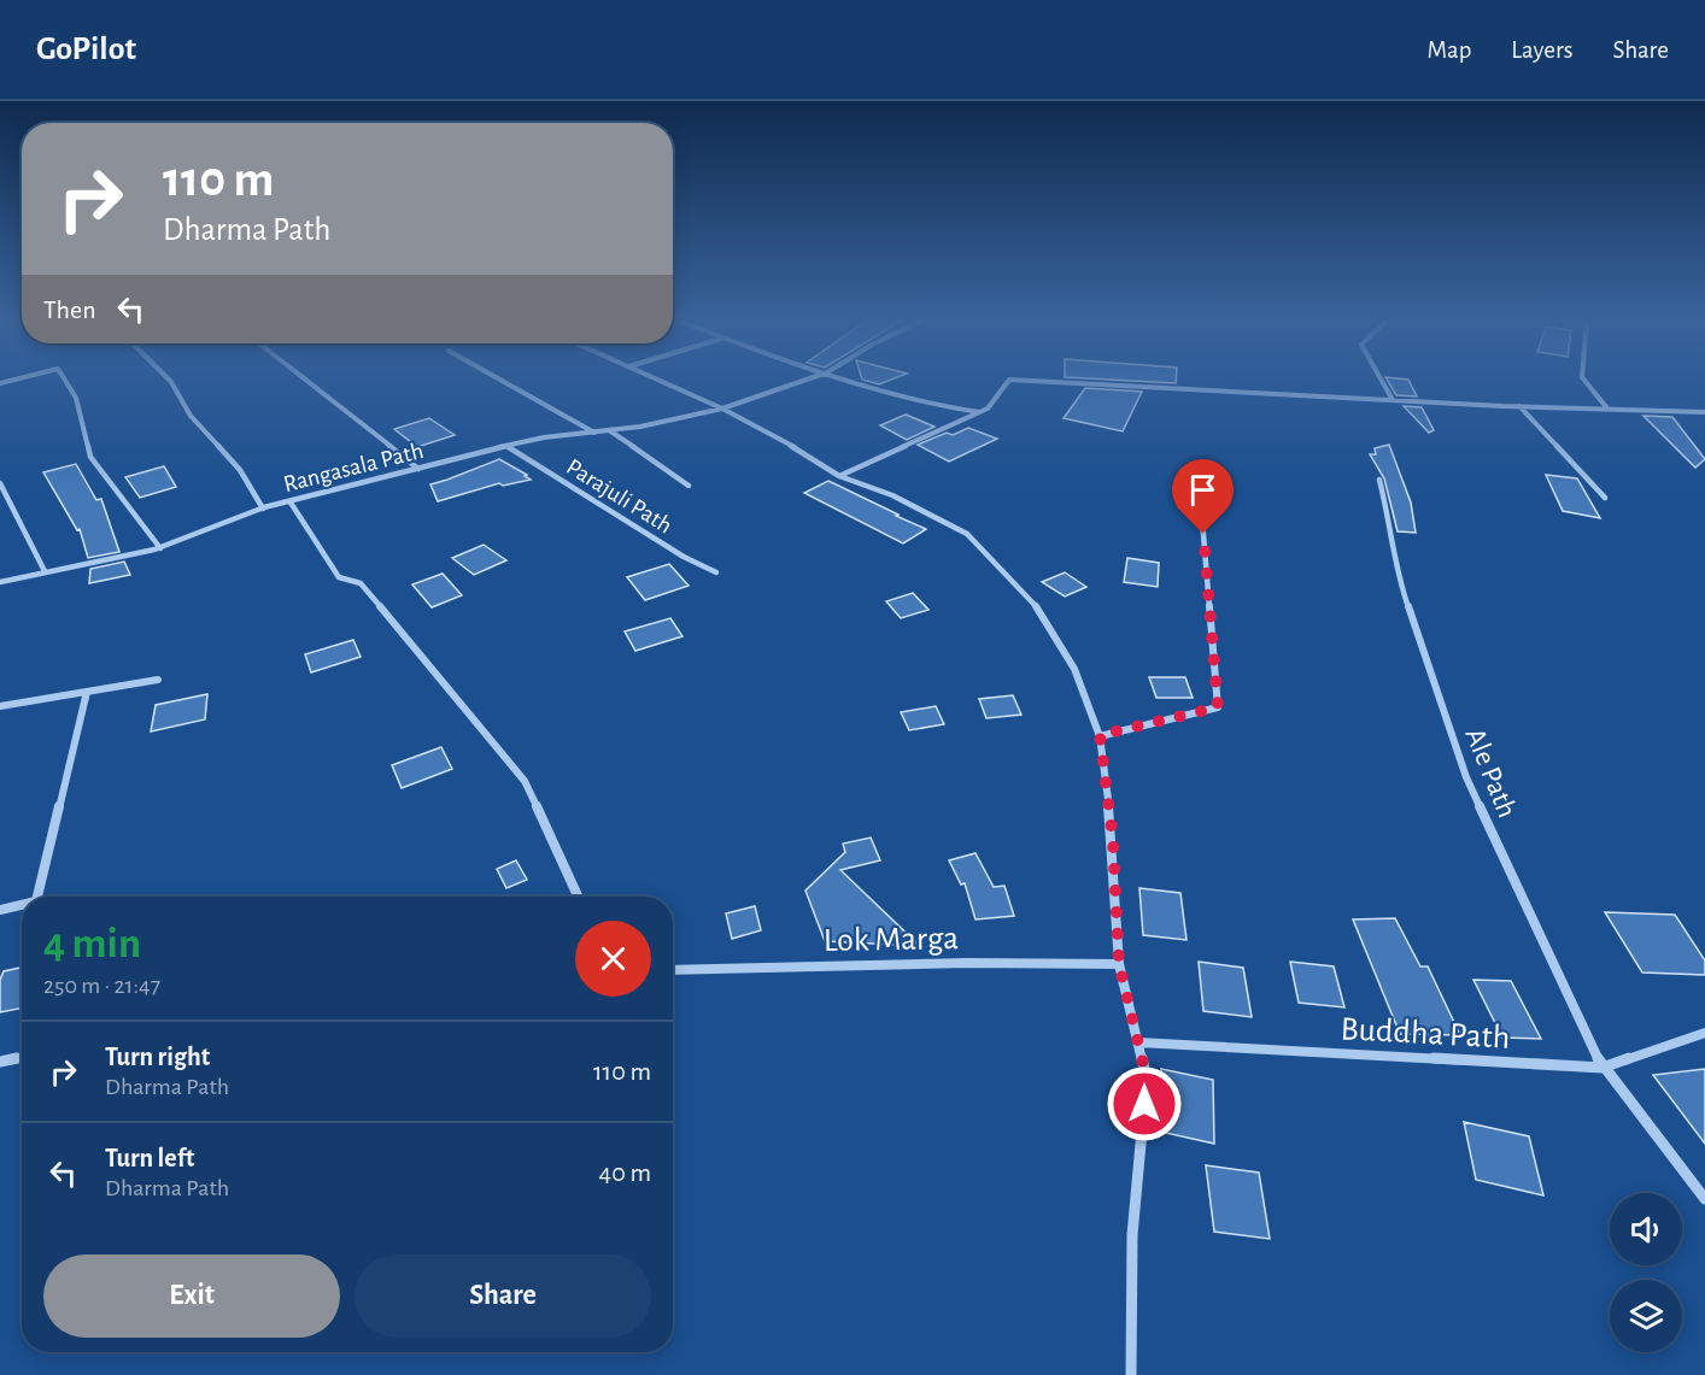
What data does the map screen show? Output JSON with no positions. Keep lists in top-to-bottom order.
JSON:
{
  "streets": {
    "street": [
      "Rangasala Path",
      "Parajuli Path",
      "Ale Path",
      "Lok Marga",
      "Buddha Path"
    ]
  },
  "crossings": [
    ["Rangasala Path", "Parajuli Path"],
    ["Ale Path", "Buddha Path"]
  ],
  "page": {
    "header": "GoPilot",
    "nav": ["Map", "Layers", "Share"],
    "turn": ["110 m", "Dharma Path"],
    "then": "Then",
    "heading": ["4 min", "250 m · 21:47"],
    "list": [
      {
        "name": "Turn right",
        "note": "Dharma Path",
        "value": "110 m"
      },
      {
        "name": "Turn left",
        "note": "Dharma Path",
        "value": "40 m"
      }
    ],
    "buttons": ["Exit", "Share"]
  }
}
